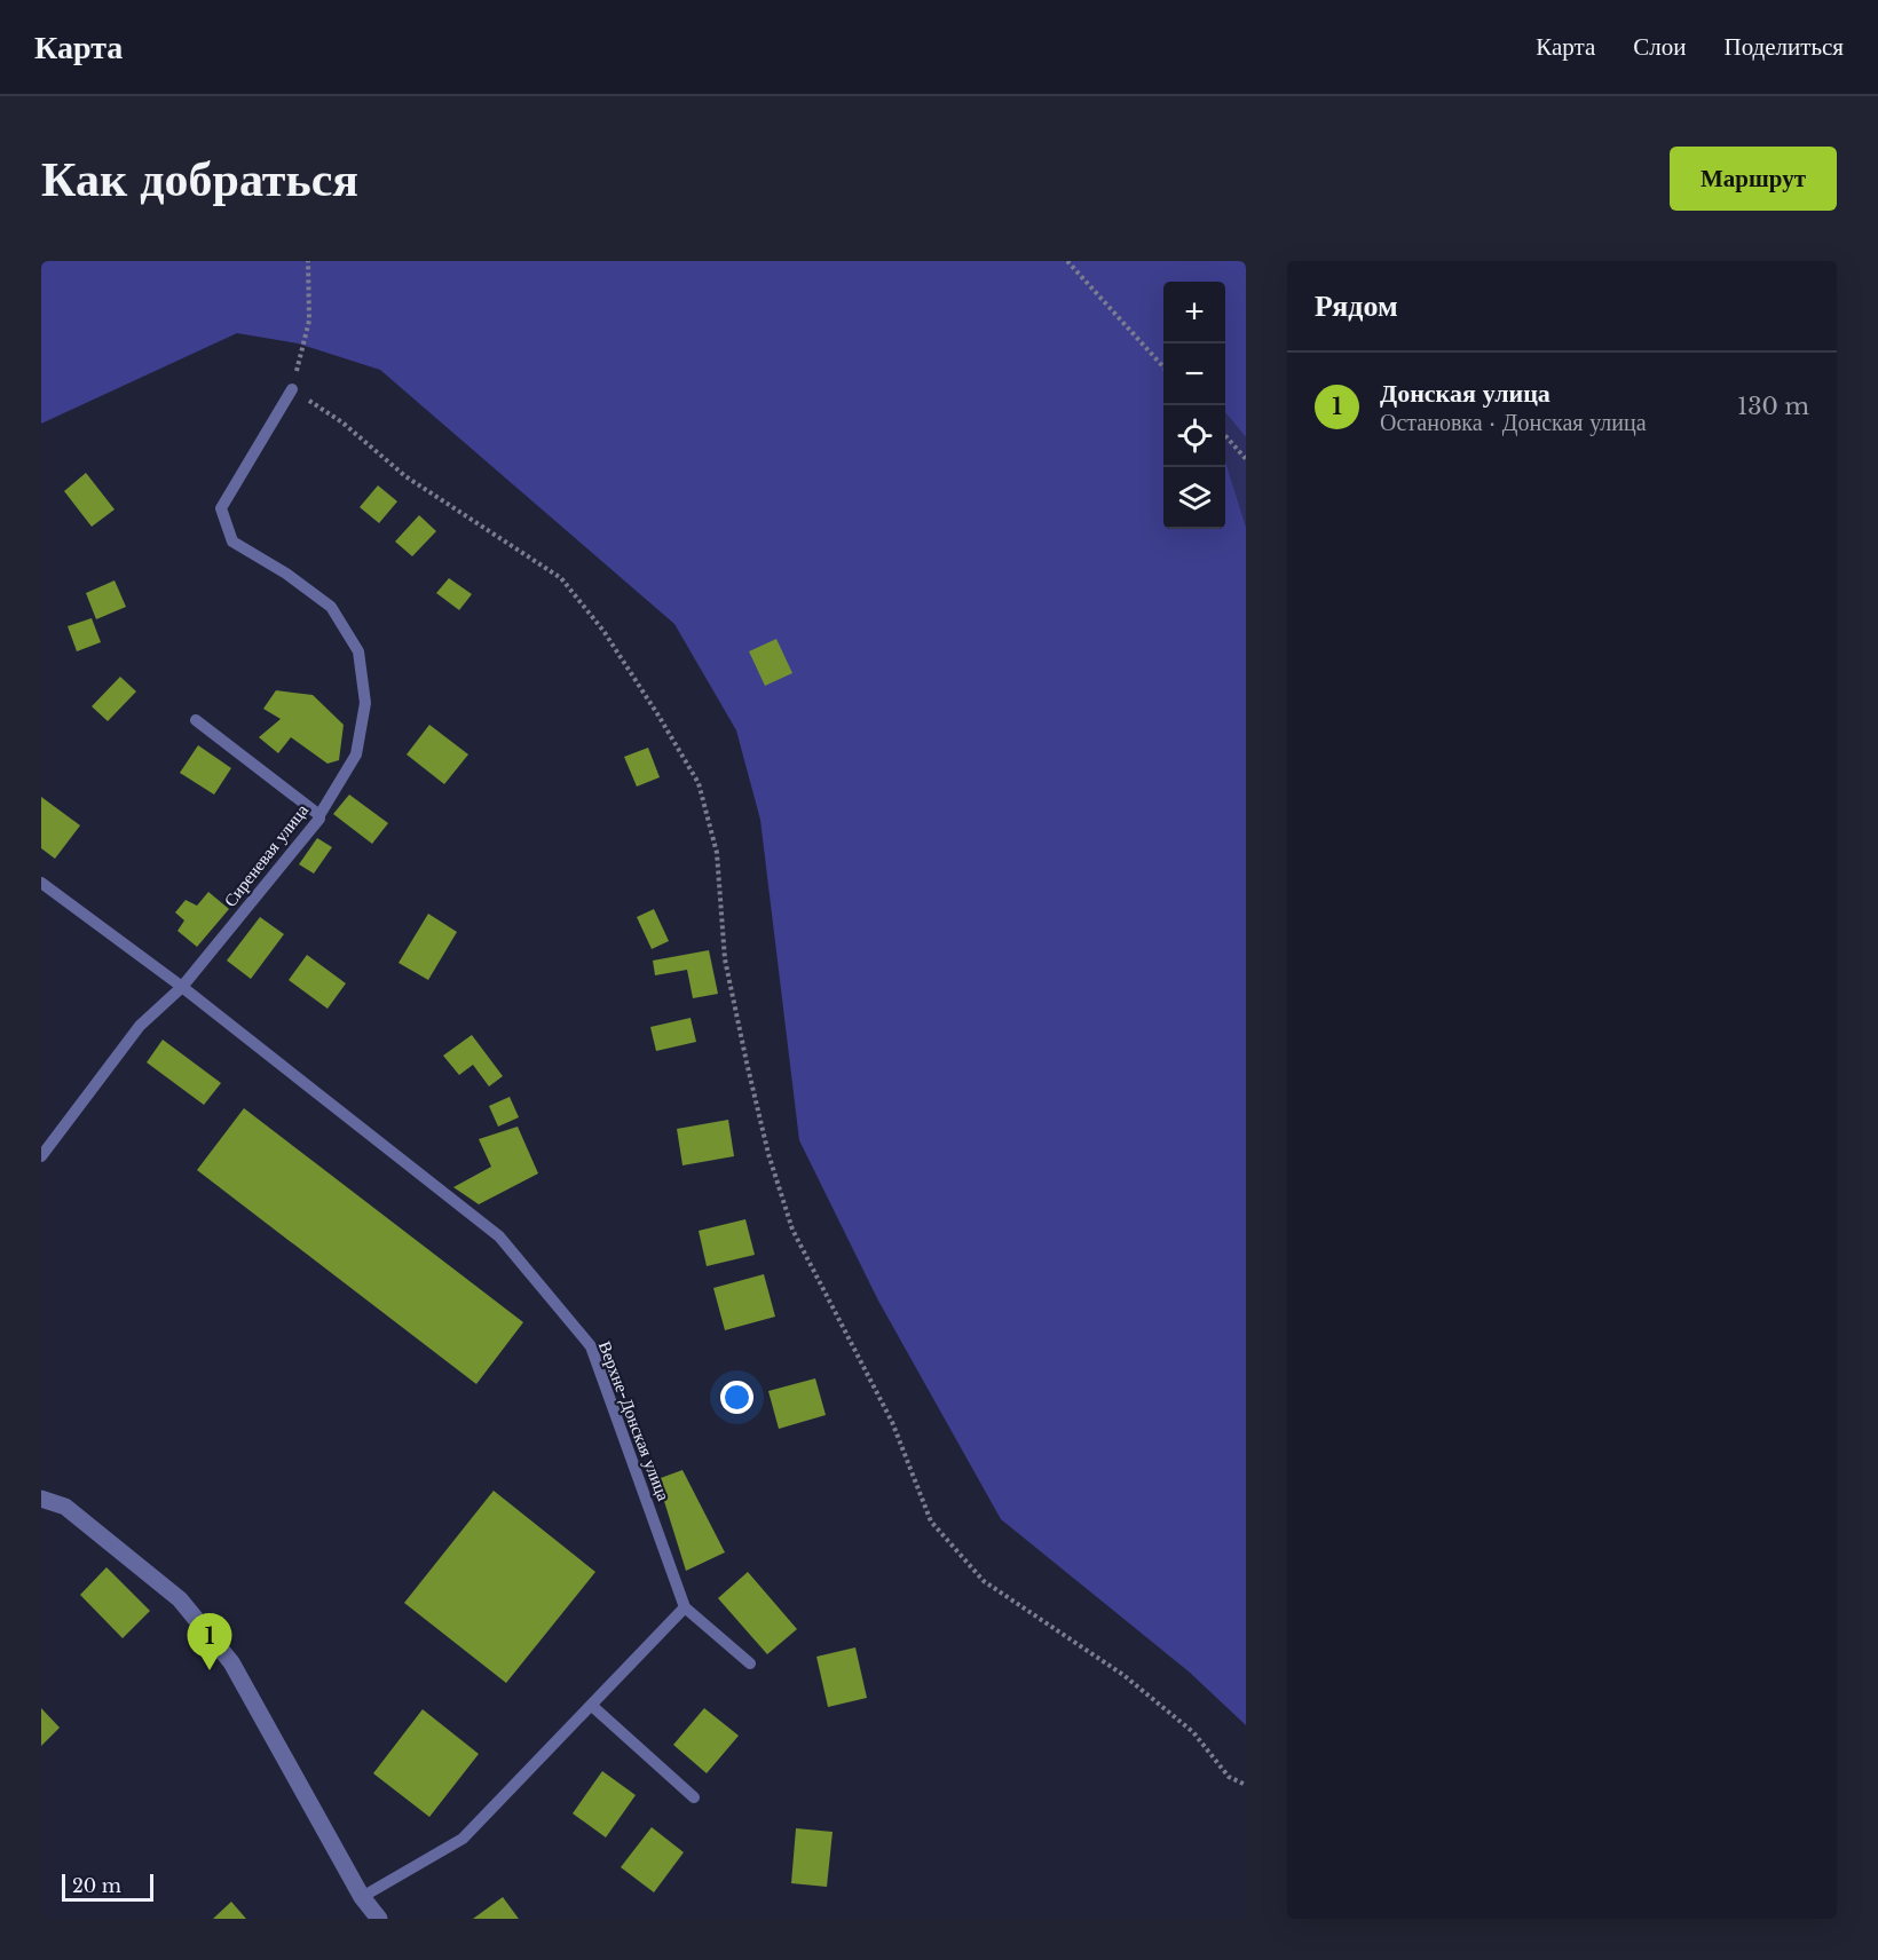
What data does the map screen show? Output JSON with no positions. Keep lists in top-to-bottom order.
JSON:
{
  "streets": {
    "lane": ["Сиреневая улица", "Верхне-Донская улица"]
  },
  "crossings": [
    ["Сиреневая улица", "Верхне-Донская улица"]
  ],
  "scale_bar": "20 m",
  "page": {
    "header": "Карта",
    "nav": ["Карта", "Слои", "Поделиться"],
    "buttons": "Маршрут",
    "title": "Как добраться",
    "heading": "Рядом",
    "map_buttons": ["+", "−"],
    "list": [
      {
        "mark": "1",
        "name": "Донская улица",
        "note": "Остановка · Донская улица",
        "value": "130 m"
      }
    ],
    "pins": "1",
    "scale": "20 m"
  }
}
